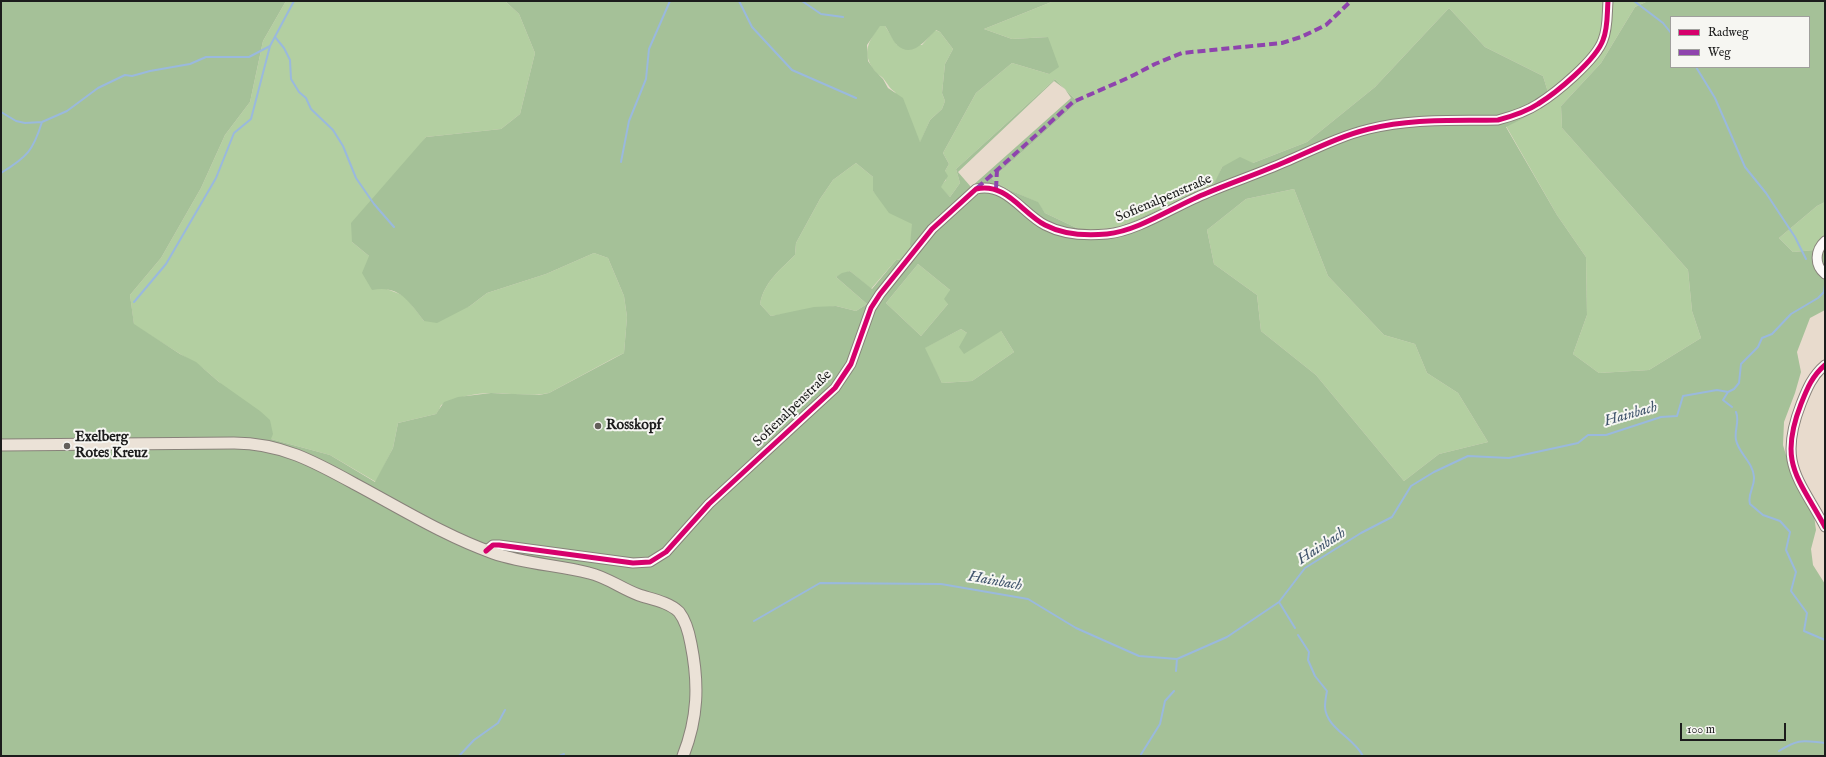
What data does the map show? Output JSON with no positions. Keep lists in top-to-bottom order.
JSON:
{
  "streets": {
    "street": ["Sofienalpenstraße"]
  },
  "water": ["Hainbach"],
  "places": ["Rosskopf", "Exelberg Rotes Kreuz"],
  "legend": ["Radweg", "Weg"],
  "scale_bar": "100 m"
}
